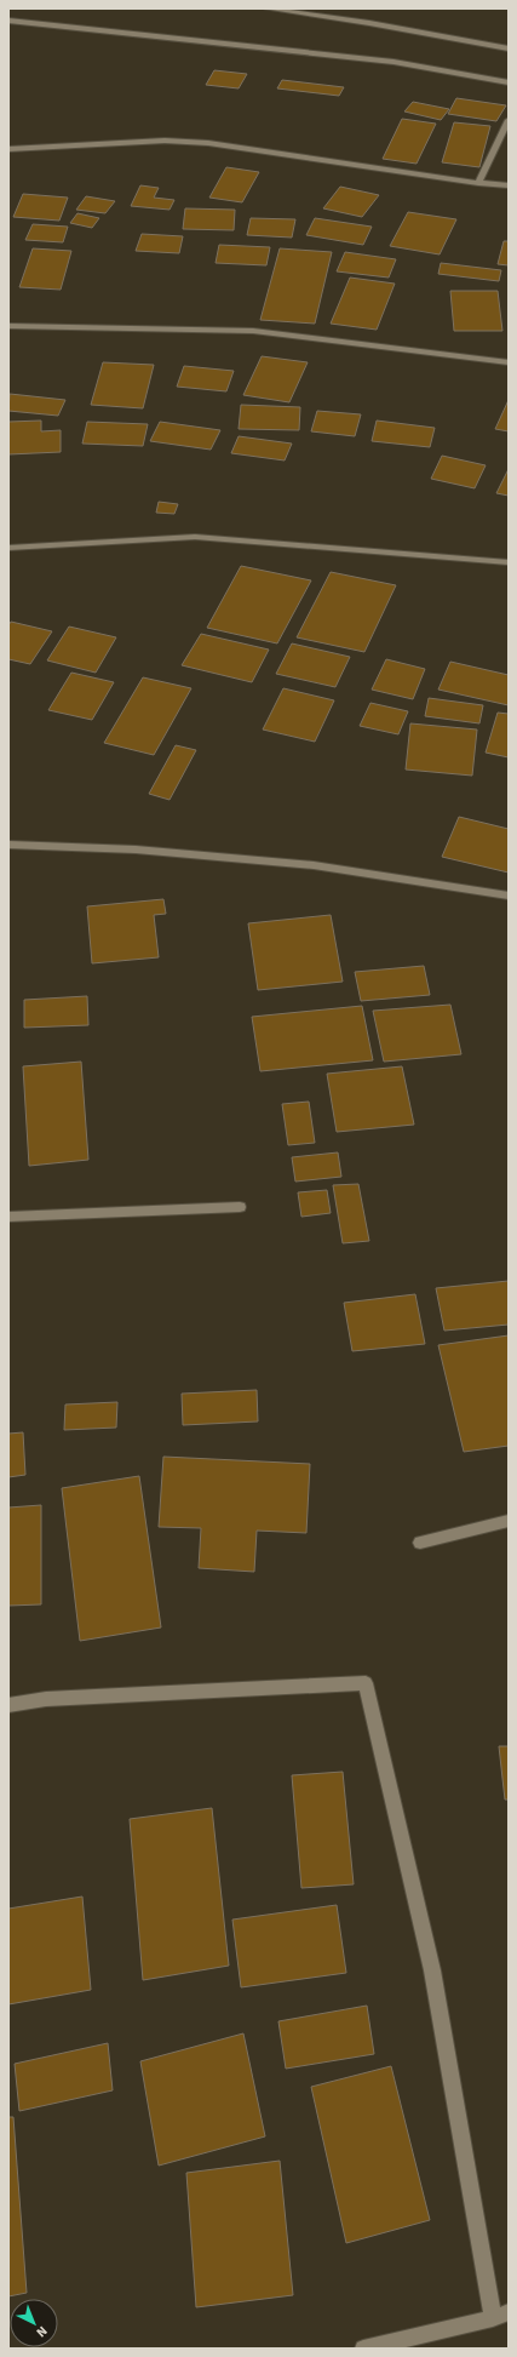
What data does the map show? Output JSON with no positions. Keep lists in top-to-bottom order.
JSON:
{
  "north": "bottom right"
}
